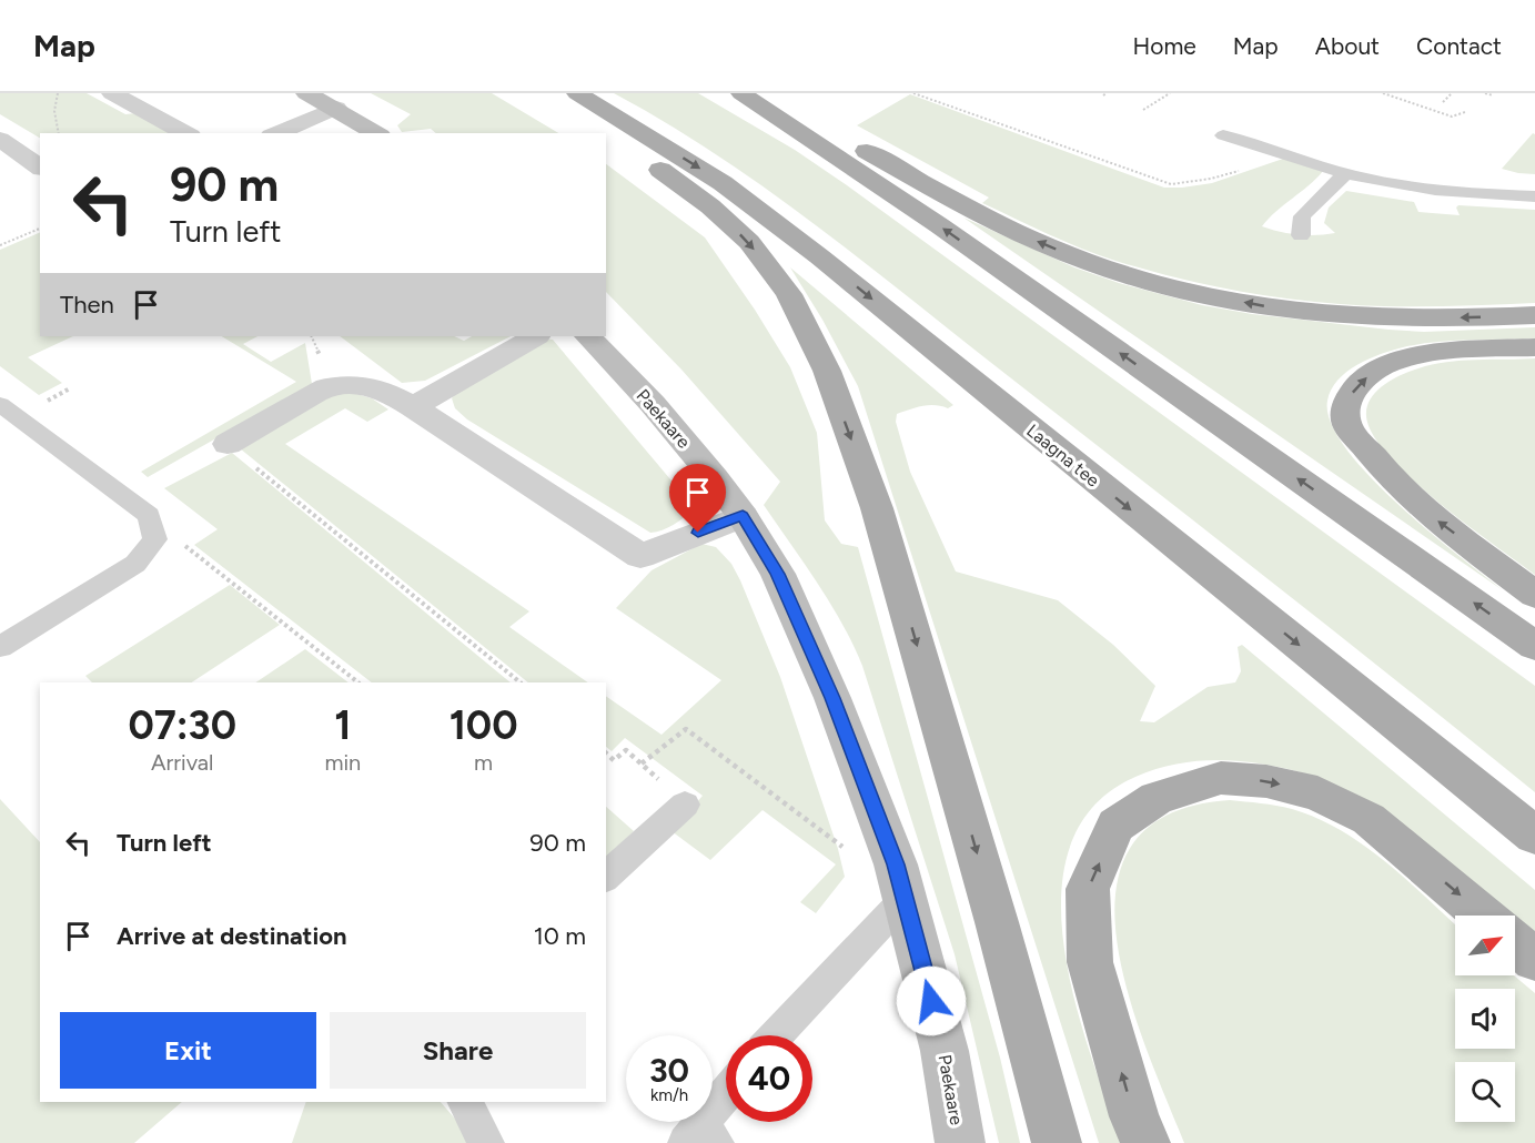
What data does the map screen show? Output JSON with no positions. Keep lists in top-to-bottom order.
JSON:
{
  "streets": {
    "main road": ["Laagna tee"],
    "street": ["Paekaare"]
  },
  "north": "top right",
  "page": {
    "header": "Map",
    "nav": [
      "Home",
      "Map",
      "About",
      "Contact"
    ],
    "turn": ["90 m", "Turn left"],
    "then": "Then",
    "eta": [
      "07:30",
      "Arrival",
      "1",
      "min",
      "100",
      "m"
    ],
    "list": [
      {
        "name": "Turn left",
        "value": "90 m"
      },
      {
        "name": "Arrive at destination",
        "value": "10 m"
      }
    ],
    "buttons": ["Exit", "Share"],
    "speed": "30 km/h",
    "limit": "40"
  }
}
